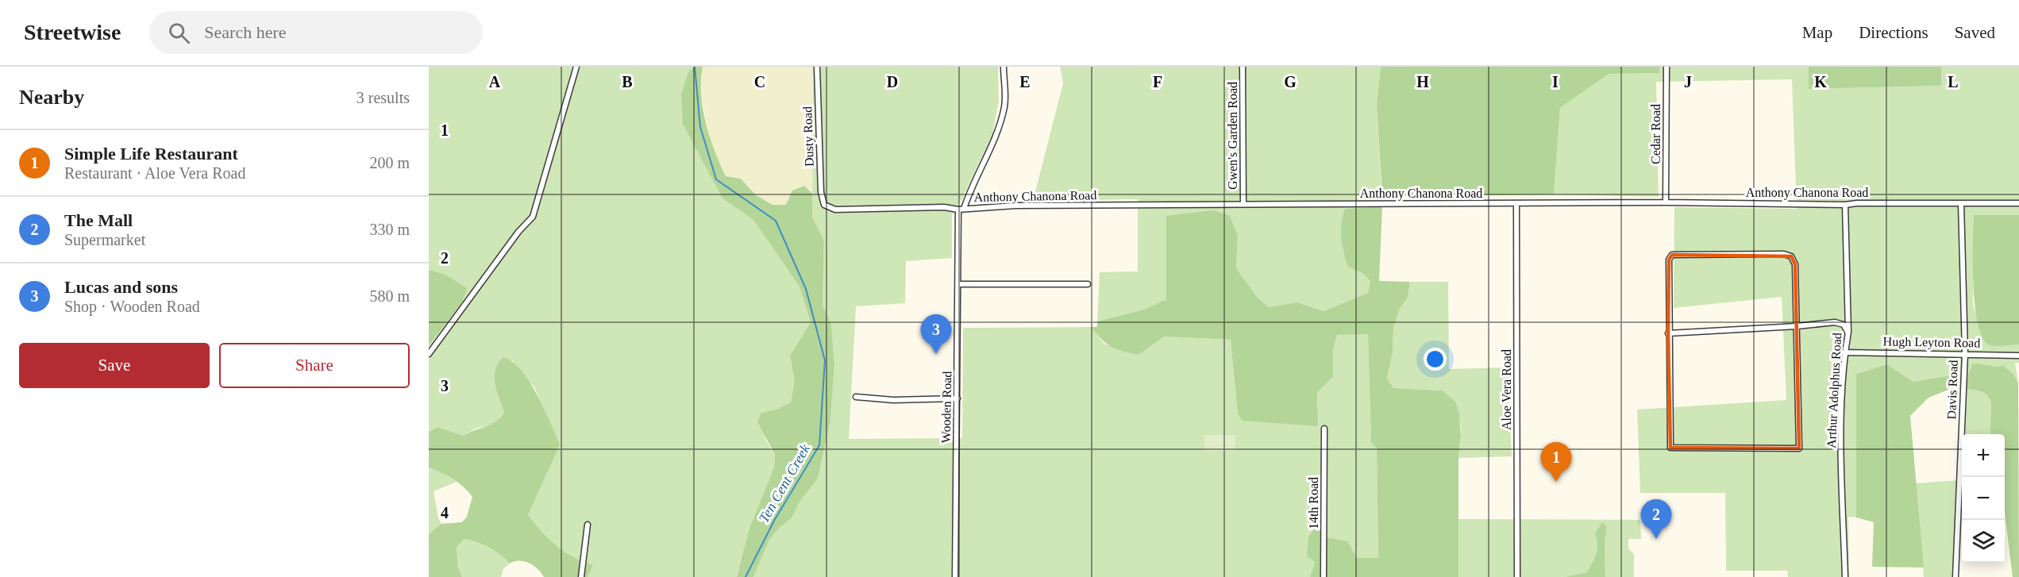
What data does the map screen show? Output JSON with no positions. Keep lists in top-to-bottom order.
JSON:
{
  "streets": {
    "street": [
      "Cedar Road",
      "Gwen's Garden Road",
      "Dusty Road",
      "Anthony Chanona Road",
      "Hugh Leyton Road",
      "Aloe Vera Road",
      "Davis Road",
      "Arthur Adolphus Road",
      "Wooden Road",
      "14th Road"
    ]
  },
  "crossings": [
    ["Cedar Road", "Anthony Chanona Road"],
    ["Gwen's Garden Road", "Anthony Chanona Road"],
    ["Dusty Road", "Anthony Chanona Road"],
    ["Anthony Chanona Road", "Aloe Vera Road"],
    ["Anthony Chanona Road", "Davis Road"],
    ["Anthony Chanona Road", "Arthur Adolphus Road"],
    ["Anthony Chanona Road", "Wooden Road"],
    ["Hugh Leyton Road", "Davis Road"],
    ["Hugh Leyton Road", "Arthur Adolphus Road"]
  ],
  "water": ["Ten Cent Creek"],
  "page": {
    "header": "Streetwise",
    "search": "Search here",
    "nav": ["Map", "Directions", "Saved"],
    "heading": ["Nearby", "3 results"],
    "list": [
      {
        "mark": "1",
        "name": "Simple Life Restaurant",
        "note": "Restaurant · Aloe Vera Road",
        "value": "200 m"
      },
      {
        "mark": "2",
        "name": "The Mall",
        "note": "Supermarket",
        "value": "330 m"
      },
      {
        "mark": "3",
        "name": "Lucas and sons",
        "note": "Shop · Wooden Road",
        "value": "580 m"
      }
    ],
    "pins": ["3", "1", "2"],
    "buttons": ["Save", "Share"],
    "map_buttons": ["+", "−"]
  },
  "grid": {
    "columns": [
      "A",
      "B",
      "C",
      "D",
      "E",
      "F",
      "G",
      "H",
      "I",
      "J",
      "K",
      "L"
    ],
    "rows": [
      "1",
      "2",
      "3",
      "4"
    ]
  }
}
